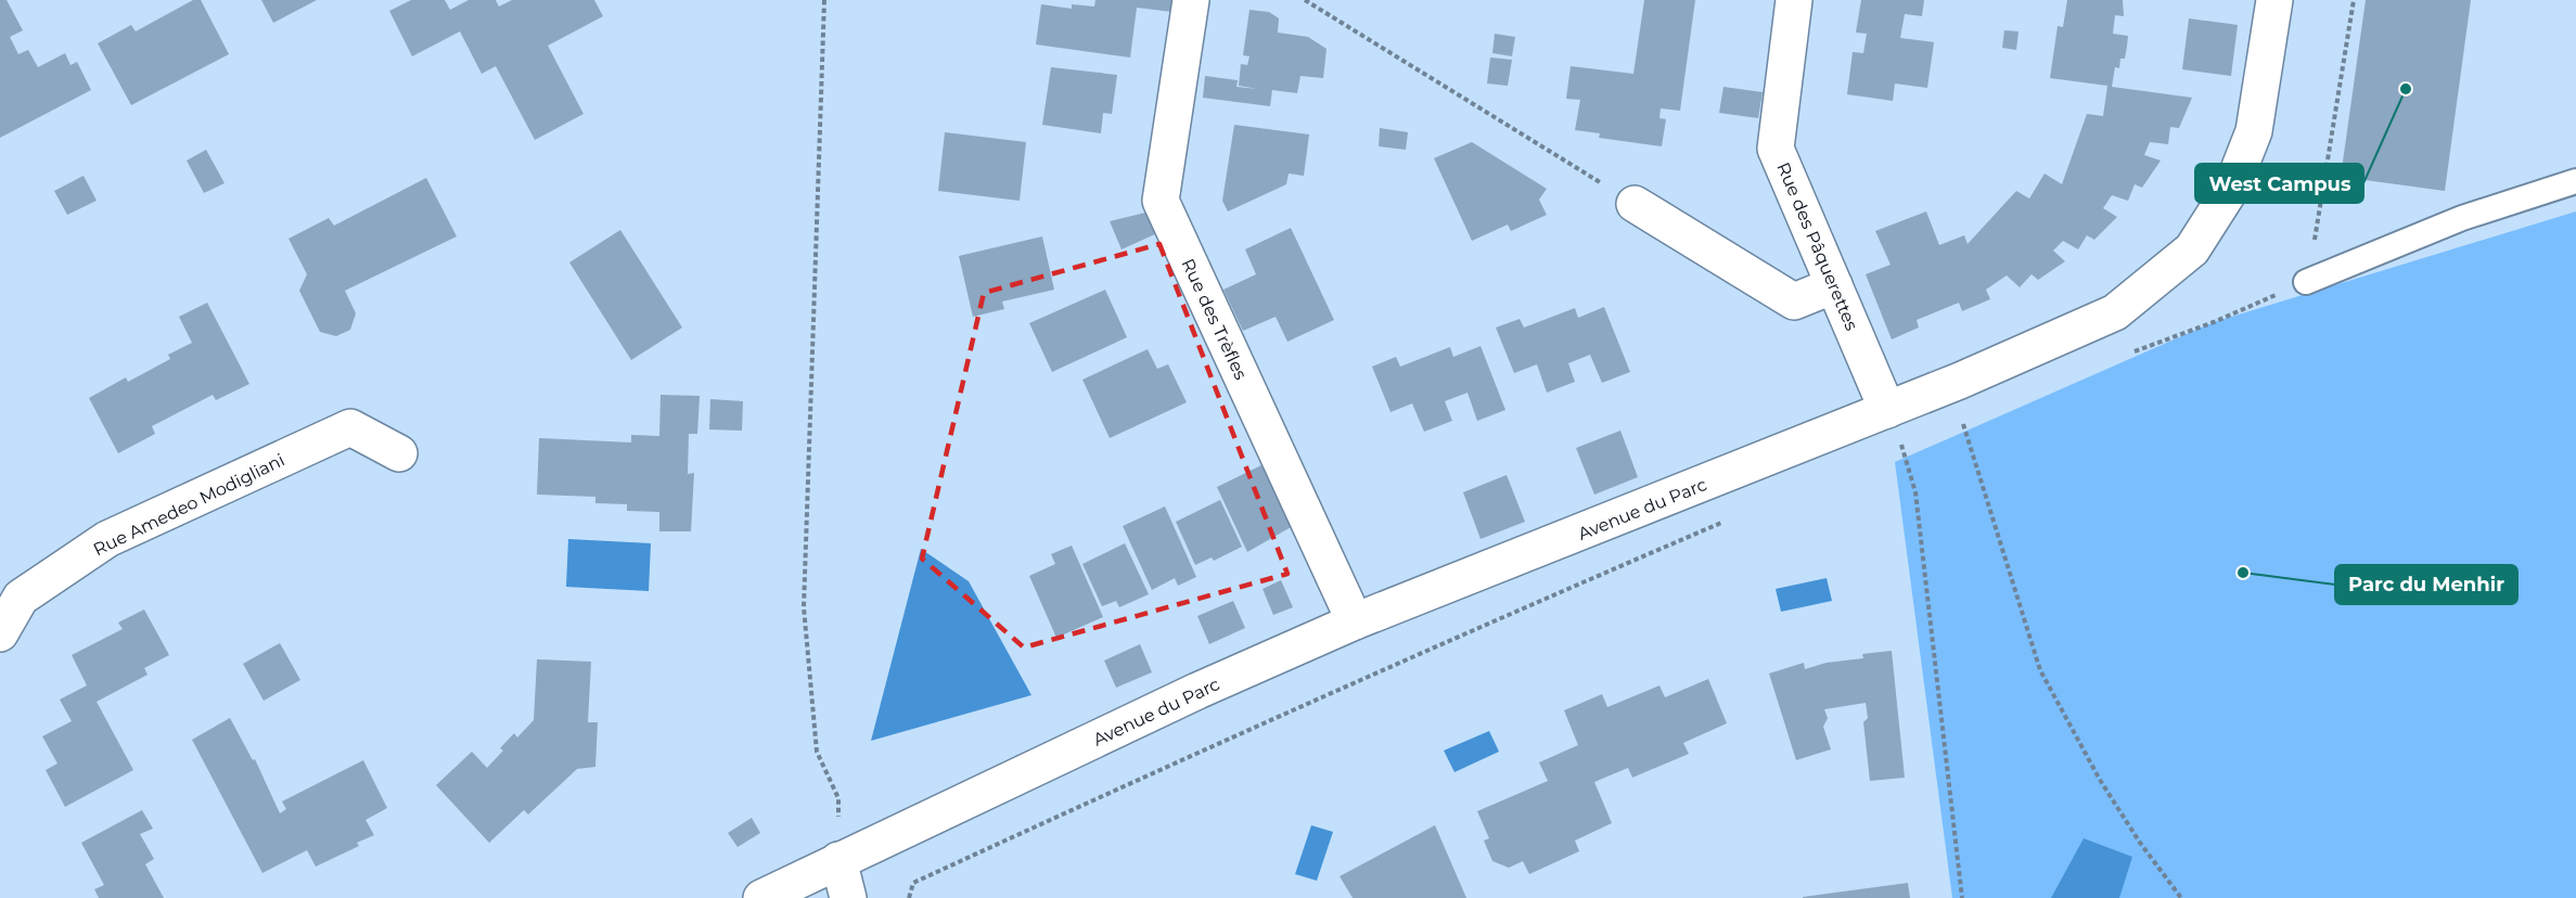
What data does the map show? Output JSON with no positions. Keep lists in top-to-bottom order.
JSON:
{
  "streets": {
    "street": [
      "Rue des Pâquerettes",
      "Rue des Trèfles",
      "Rue Amedeo Modigliani",
      "Avenue du Parc"
    ]
  },
  "crossings": [
    ["Rue des Pâquerettes", "Avenue du Parc"],
    ["Rue des Trèfles", "Avenue du Parc"]
  ],
  "places": ["West Campus", "Parc du Menhir"]
}
